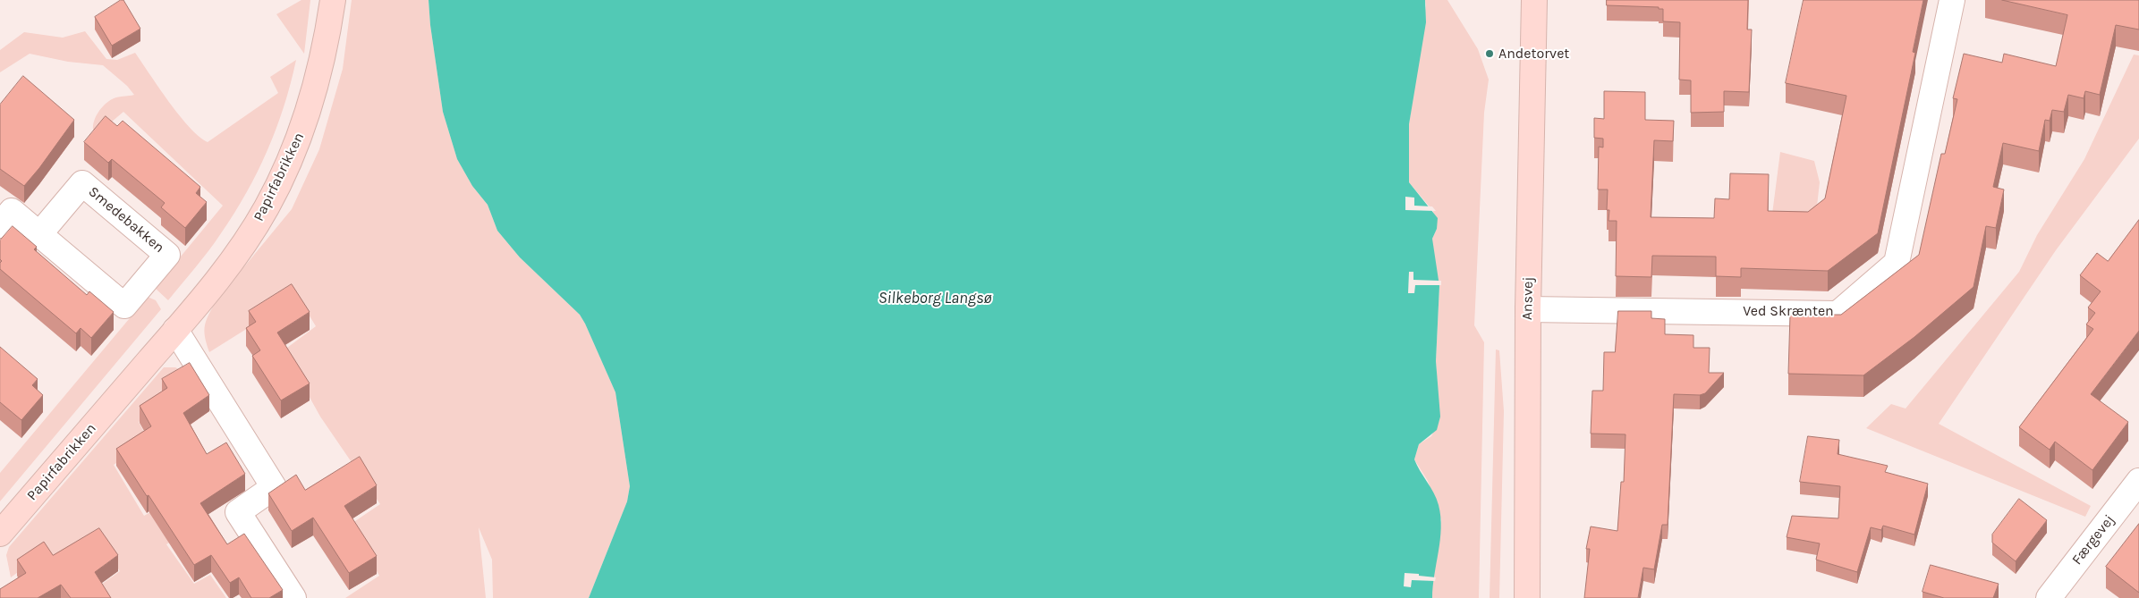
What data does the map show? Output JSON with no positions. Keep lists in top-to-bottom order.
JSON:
{
  "streets": {
    "street": [
      "Papirfabrikken",
      "Smedebakken",
      "Ansvej",
      "Ved Skrænten",
      "Færgevej"
    ]
  },
  "crossings": [
    ["Ansvej", "Ved Skrænten"]
  ],
  "water": ["Silkeborg Langsø"],
  "places": ["Andetorvet"]
}
